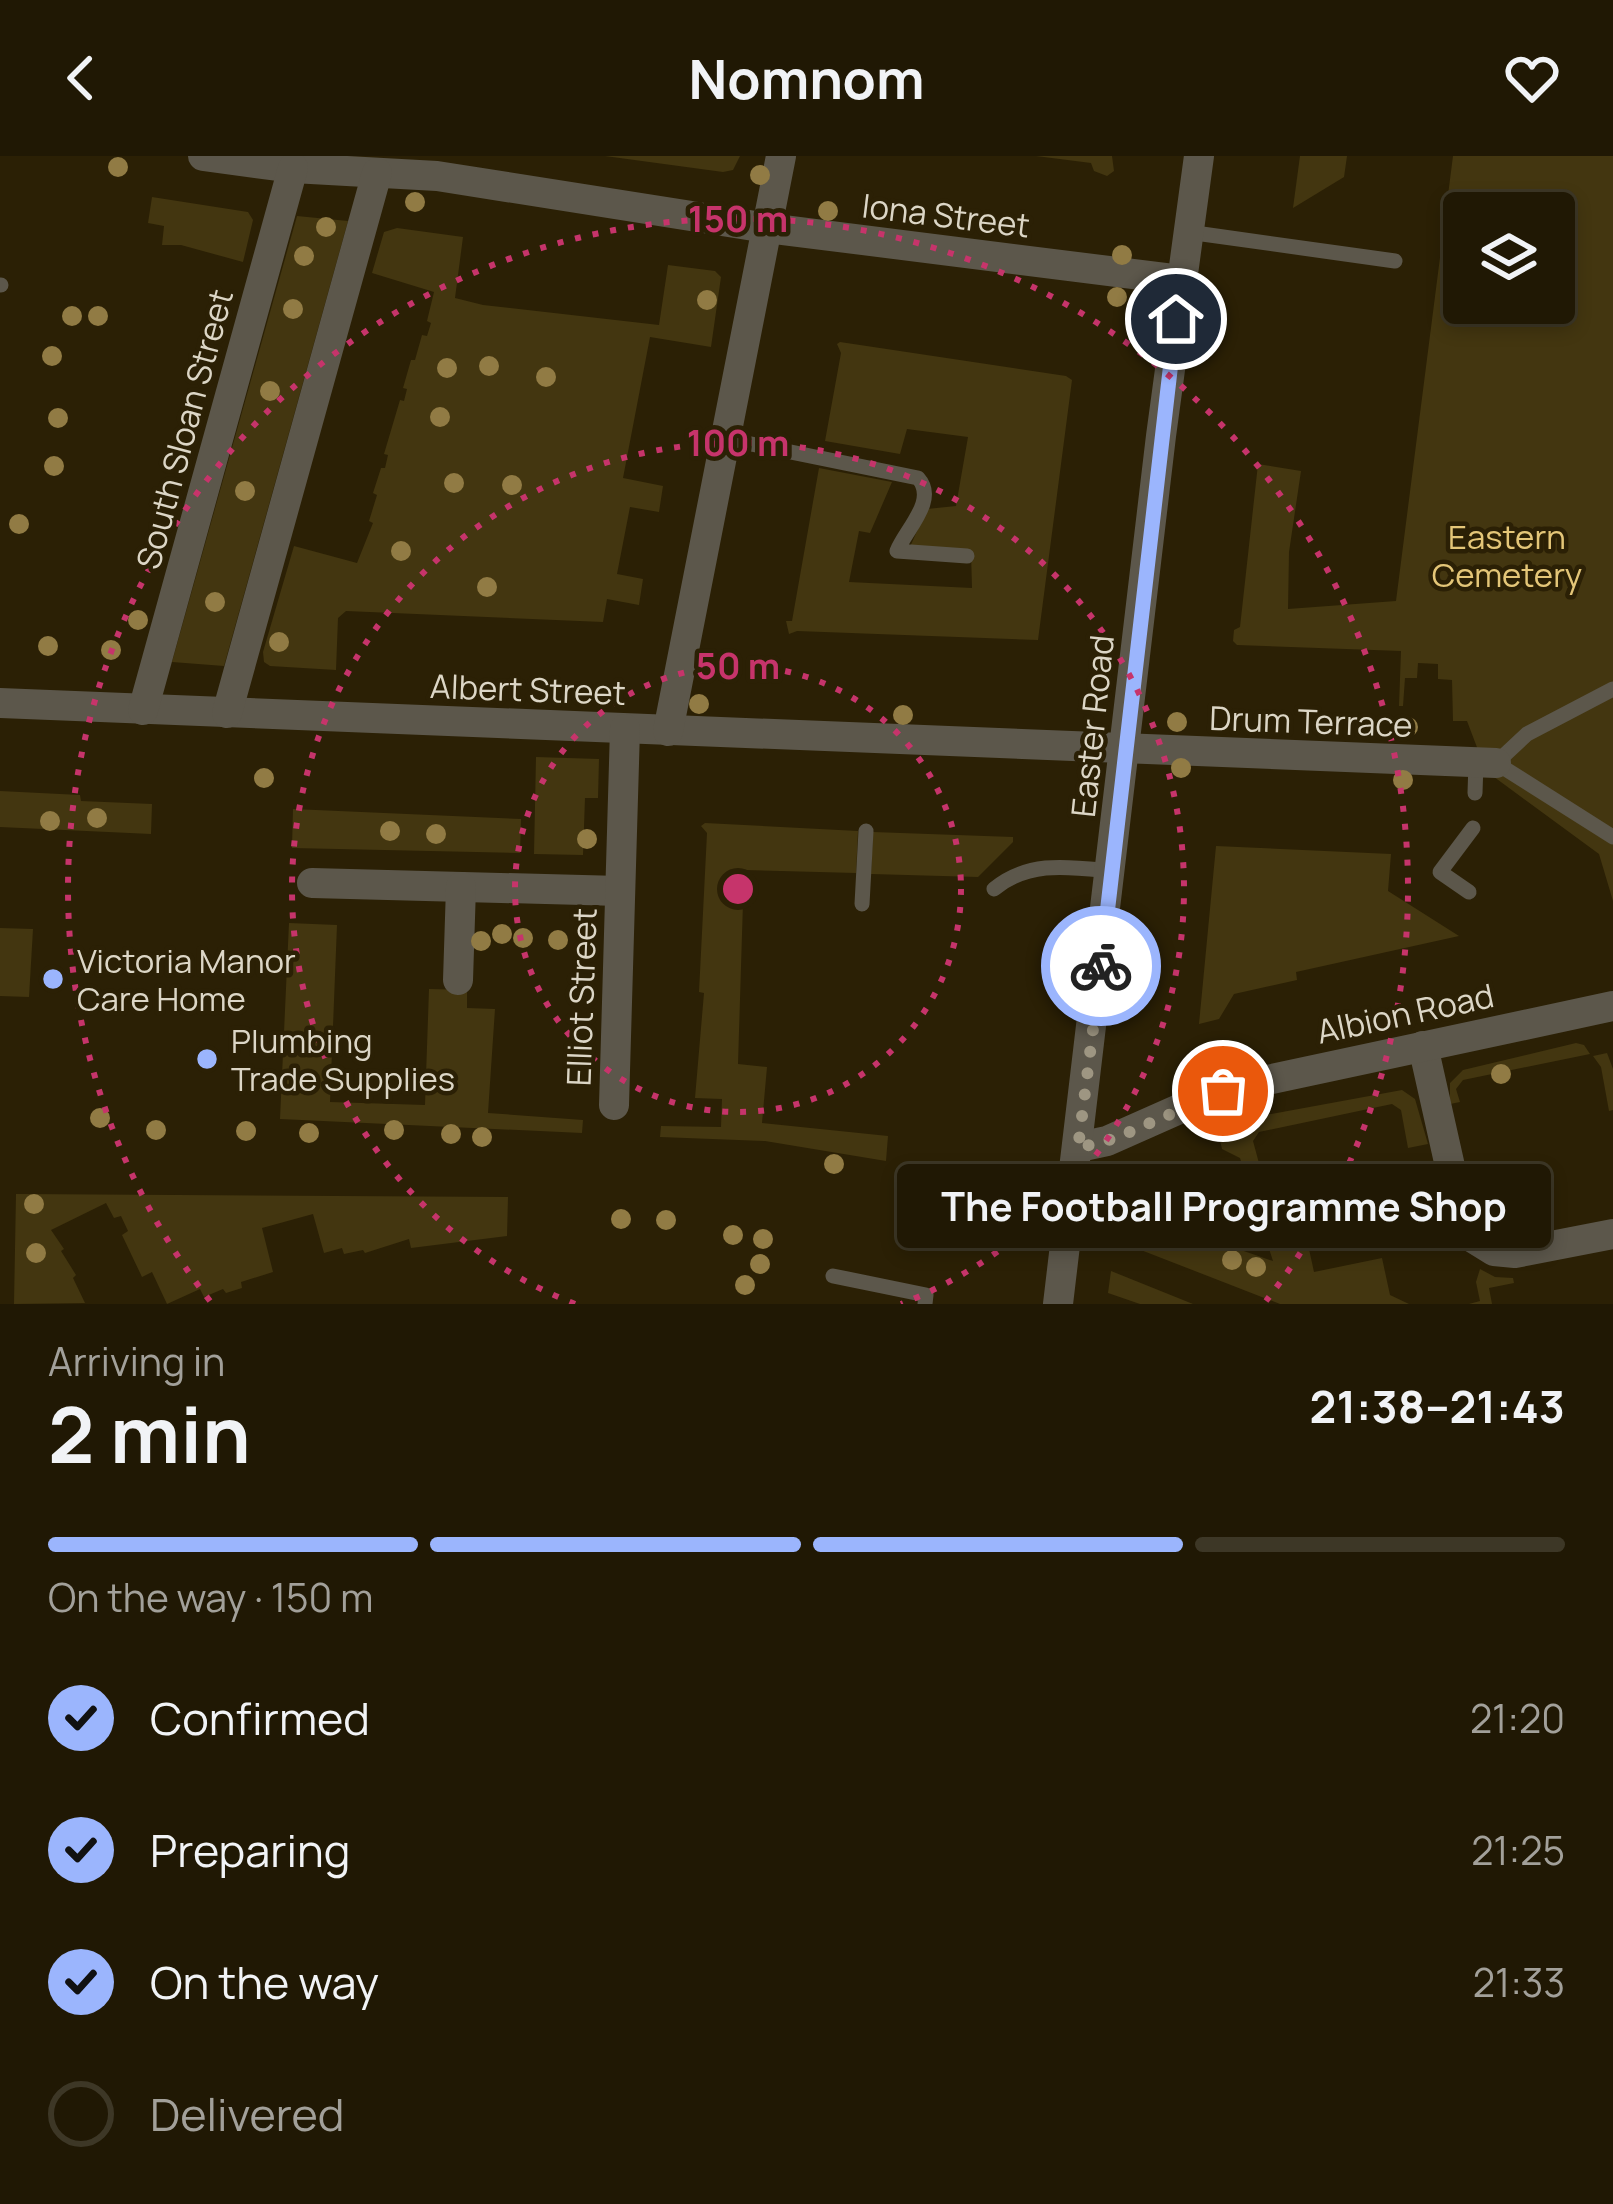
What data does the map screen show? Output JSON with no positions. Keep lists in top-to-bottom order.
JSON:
{
  "streets": {
    "street": [
      "Iona Street",
      "South Sloan Street",
      "Albert Street",
      "Drum Terrace",
      "Easter Road",
      "Elliot Street",
      "Albion Road"
    ]
  },
  "crossings": [
    ["Iona Street", "South Sloan Street"],
    ["Iona Street", "Easter Road"],
    ["South Sloan Street", "Albert Street"],
    ["Albert Street", "Drum Terrace"],
    ["Albert Street", "Easter Road"],
    ["Albert Street", "Elliot Street"],
    ["Drum Terrace", "Easter Road"],
    ["Easter Road", "Albion Road"]
  ],
  "parks": ["Eastern Cemetery"],
  "places": ["Victoria Manor Care Home", "Plumbing Trade Supplies", "The Football Programme Shop"],
  "page": {
    "header": "Nomnom",
    "bubble": "The Football Programme Shop",
    "heading": ["2 min", "Arriving in", "21:38–21:43"],
    "bar": "On the way · 150 m",
    "list": [
      ["Confirmed", "21:20"],
      ["Preparing", "21:25"],
      ["On the way", "21:33"],
      "Delivered"
    ]
  },
  "rings": ["150 m", "100 m", "50 m"]
}
